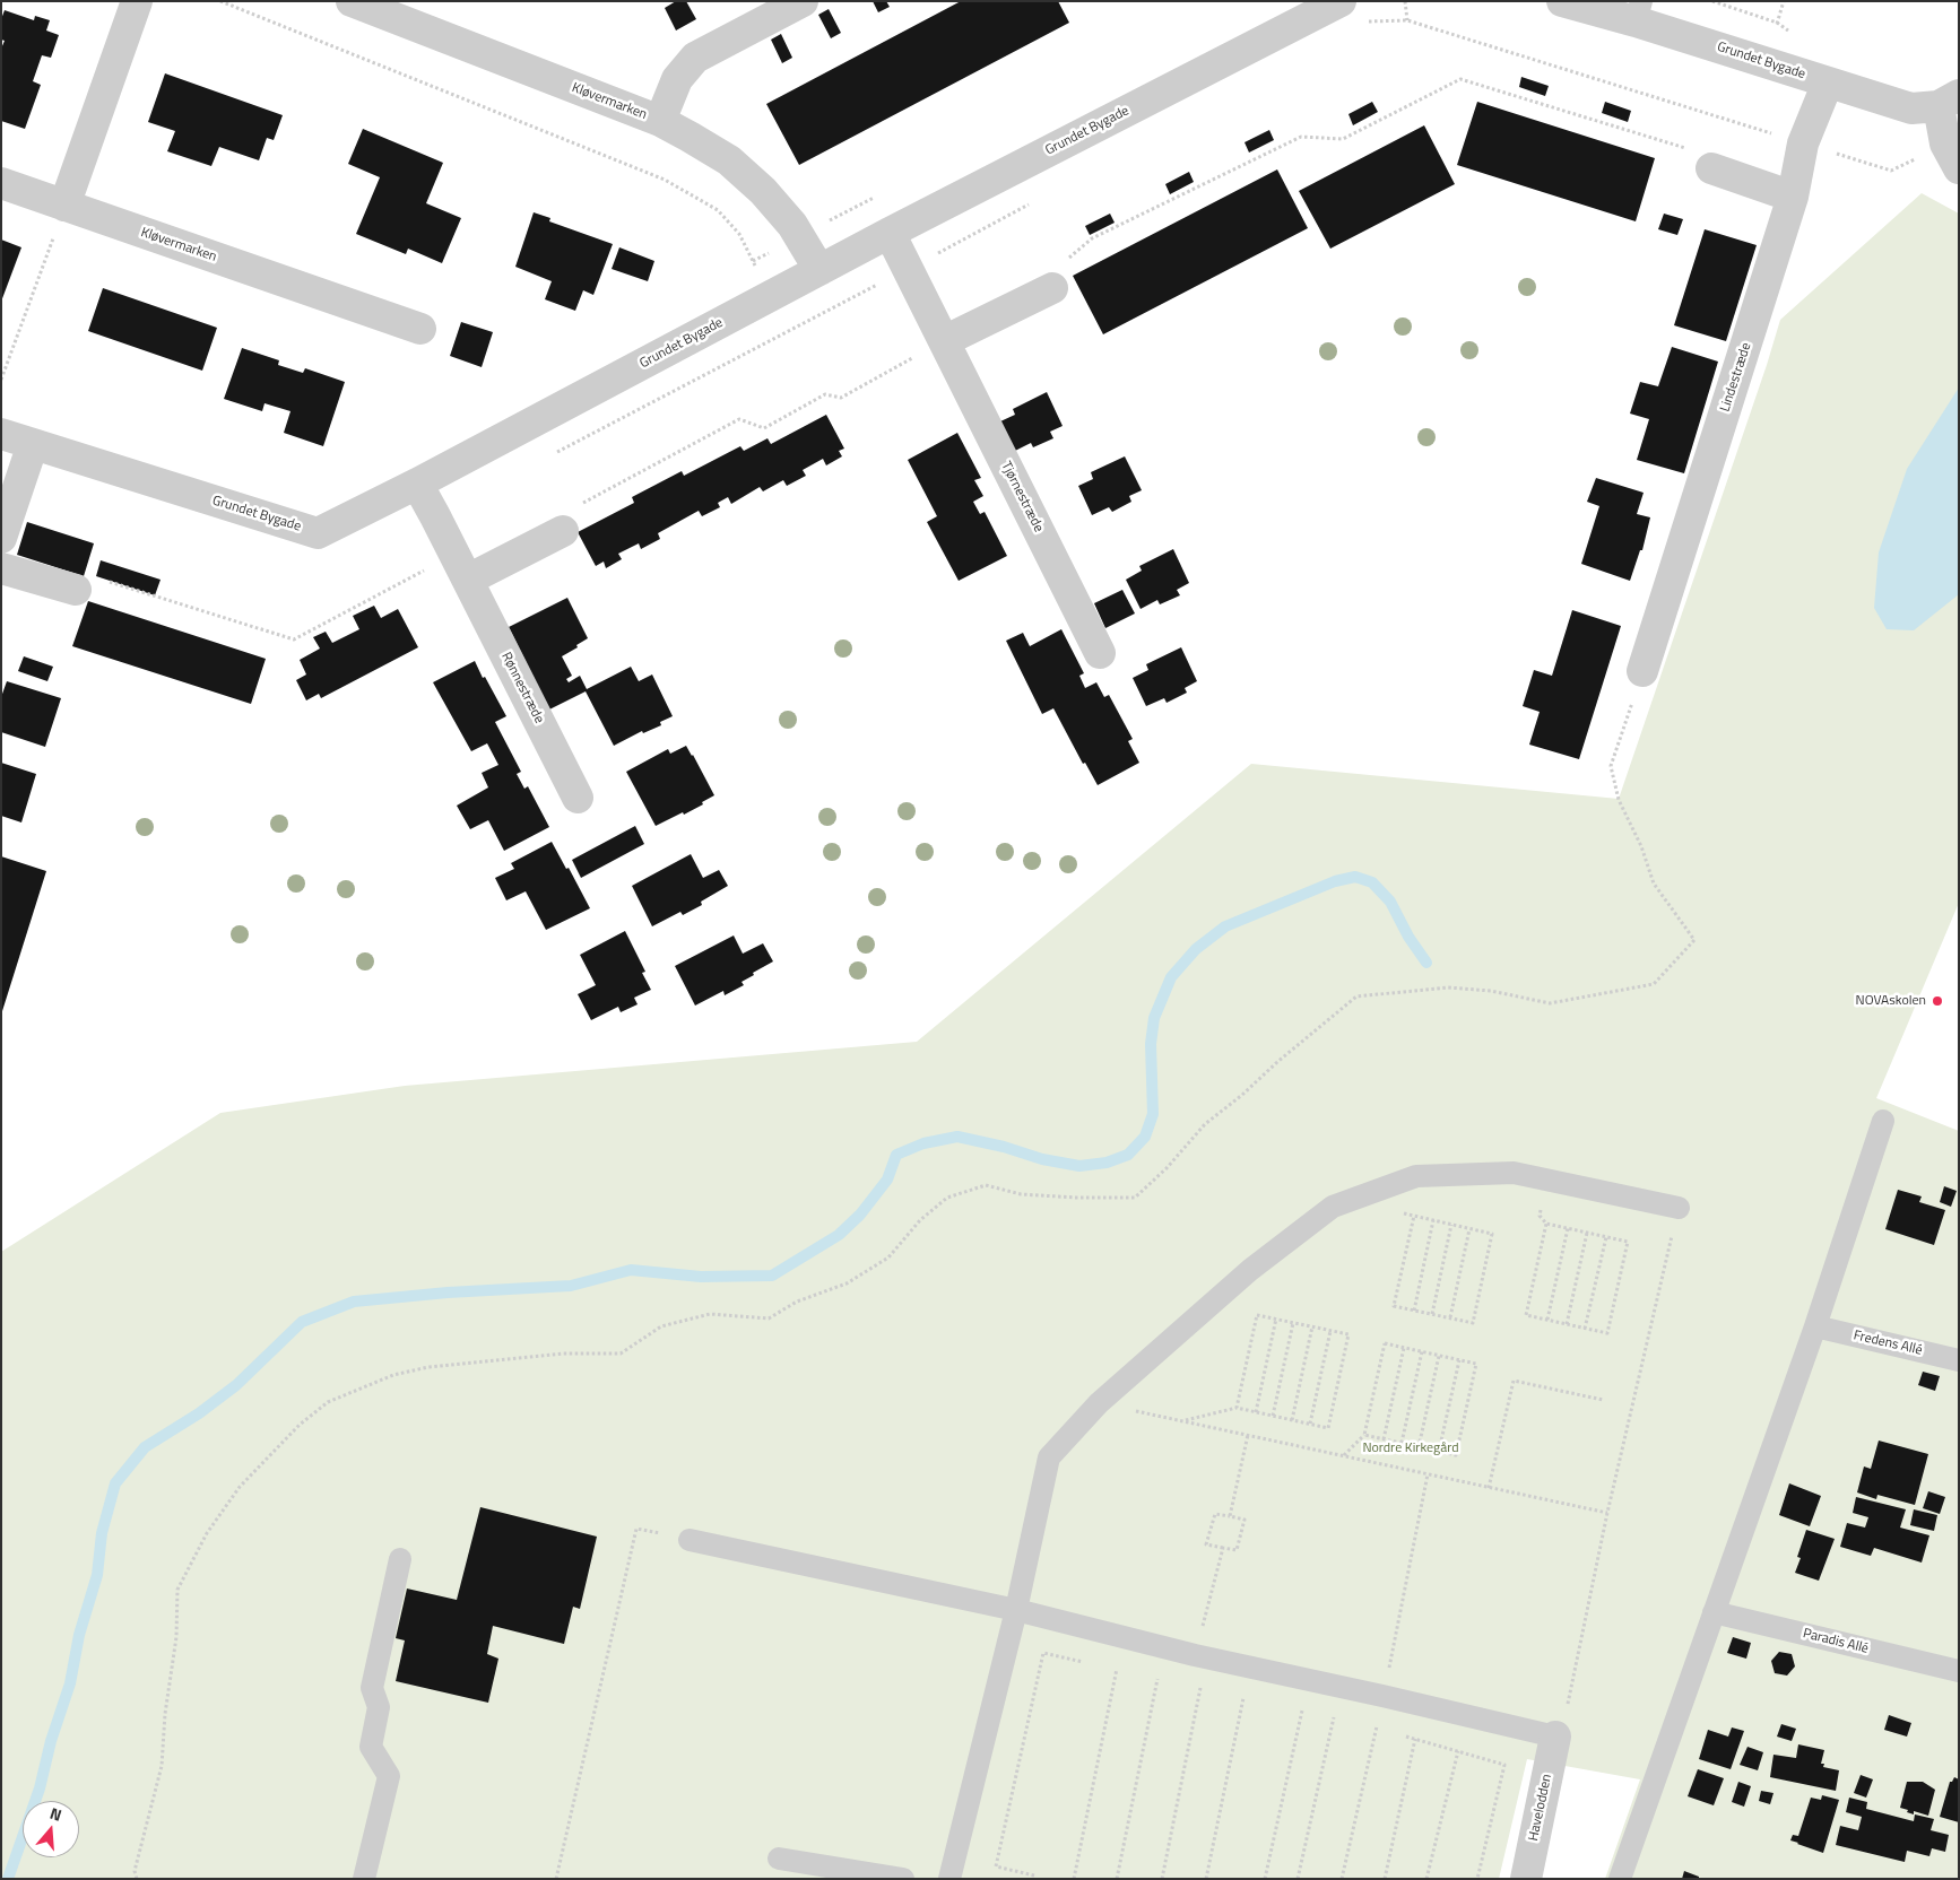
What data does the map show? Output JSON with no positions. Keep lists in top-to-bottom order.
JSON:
{
  "streets": {
    "street": [
      "Grundet Bygade",
      "Kløvermarken",
      "Lindestræde",
      "Tjørnestræde",
      "Rønnestræde",
      "Havelodden"
    ],
    "lane": ["Fredens Allé", "Paradis Allé"]
  },
  "crossings": [
    ["Grundet Bygade", "Kløvermarken"],
    ["Grundet Bygade", "Lindestræde"],
    ["Grundet Bygade", "Tjørnestræde"],
    ["Grundet Bygade", "Rønnestræde"]
  ],
  "parks": ["Nordre Kirkegård"],
  "places": ["NOVAskolen"],
  "north": "top"
}
